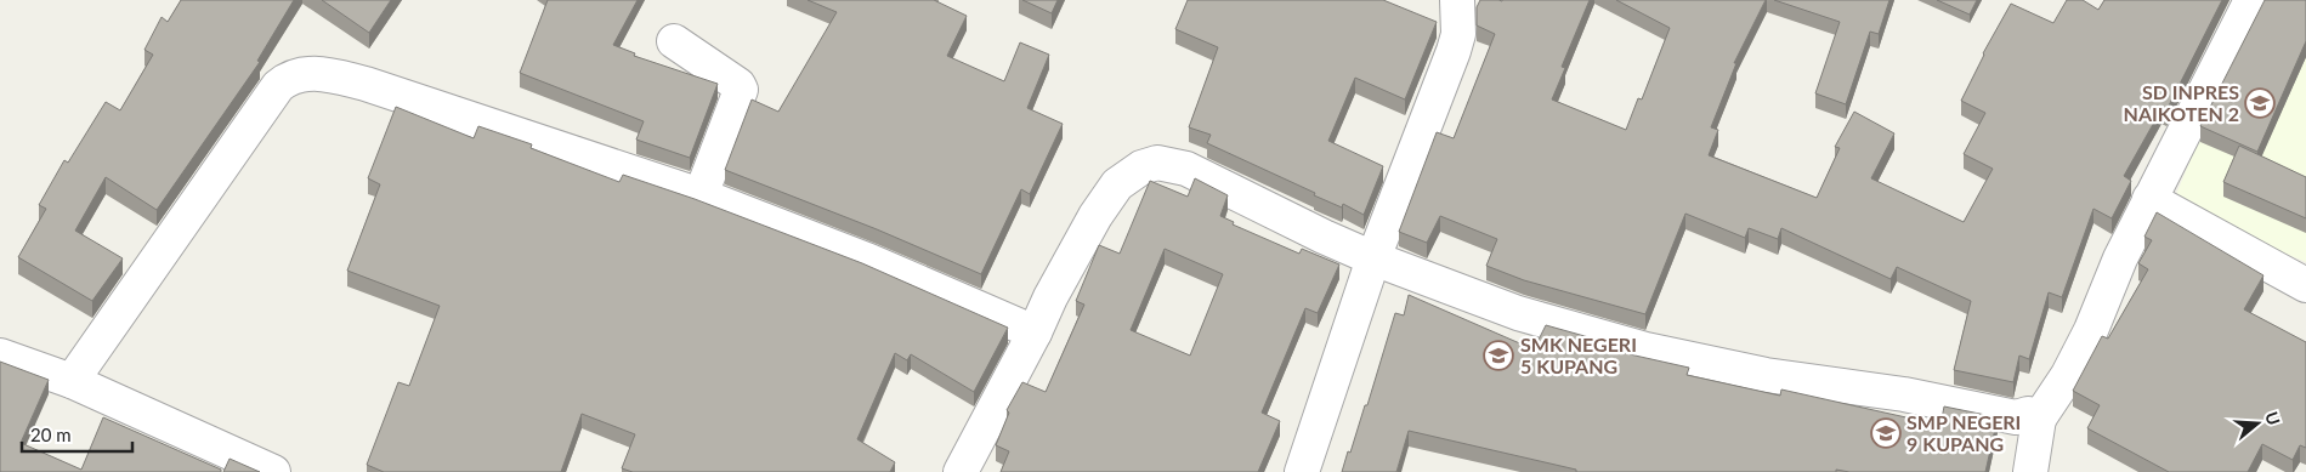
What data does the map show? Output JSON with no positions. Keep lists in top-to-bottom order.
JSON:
{
  "places": {
    "school or university": ["SD INPRES NAIKOTEN 2", "SMK NEGERI 5 KUPANG", "SMP NEGERI 9 KUPANG"]
  },
  "scale_bar": "20 m",
  "north": "right"
}
